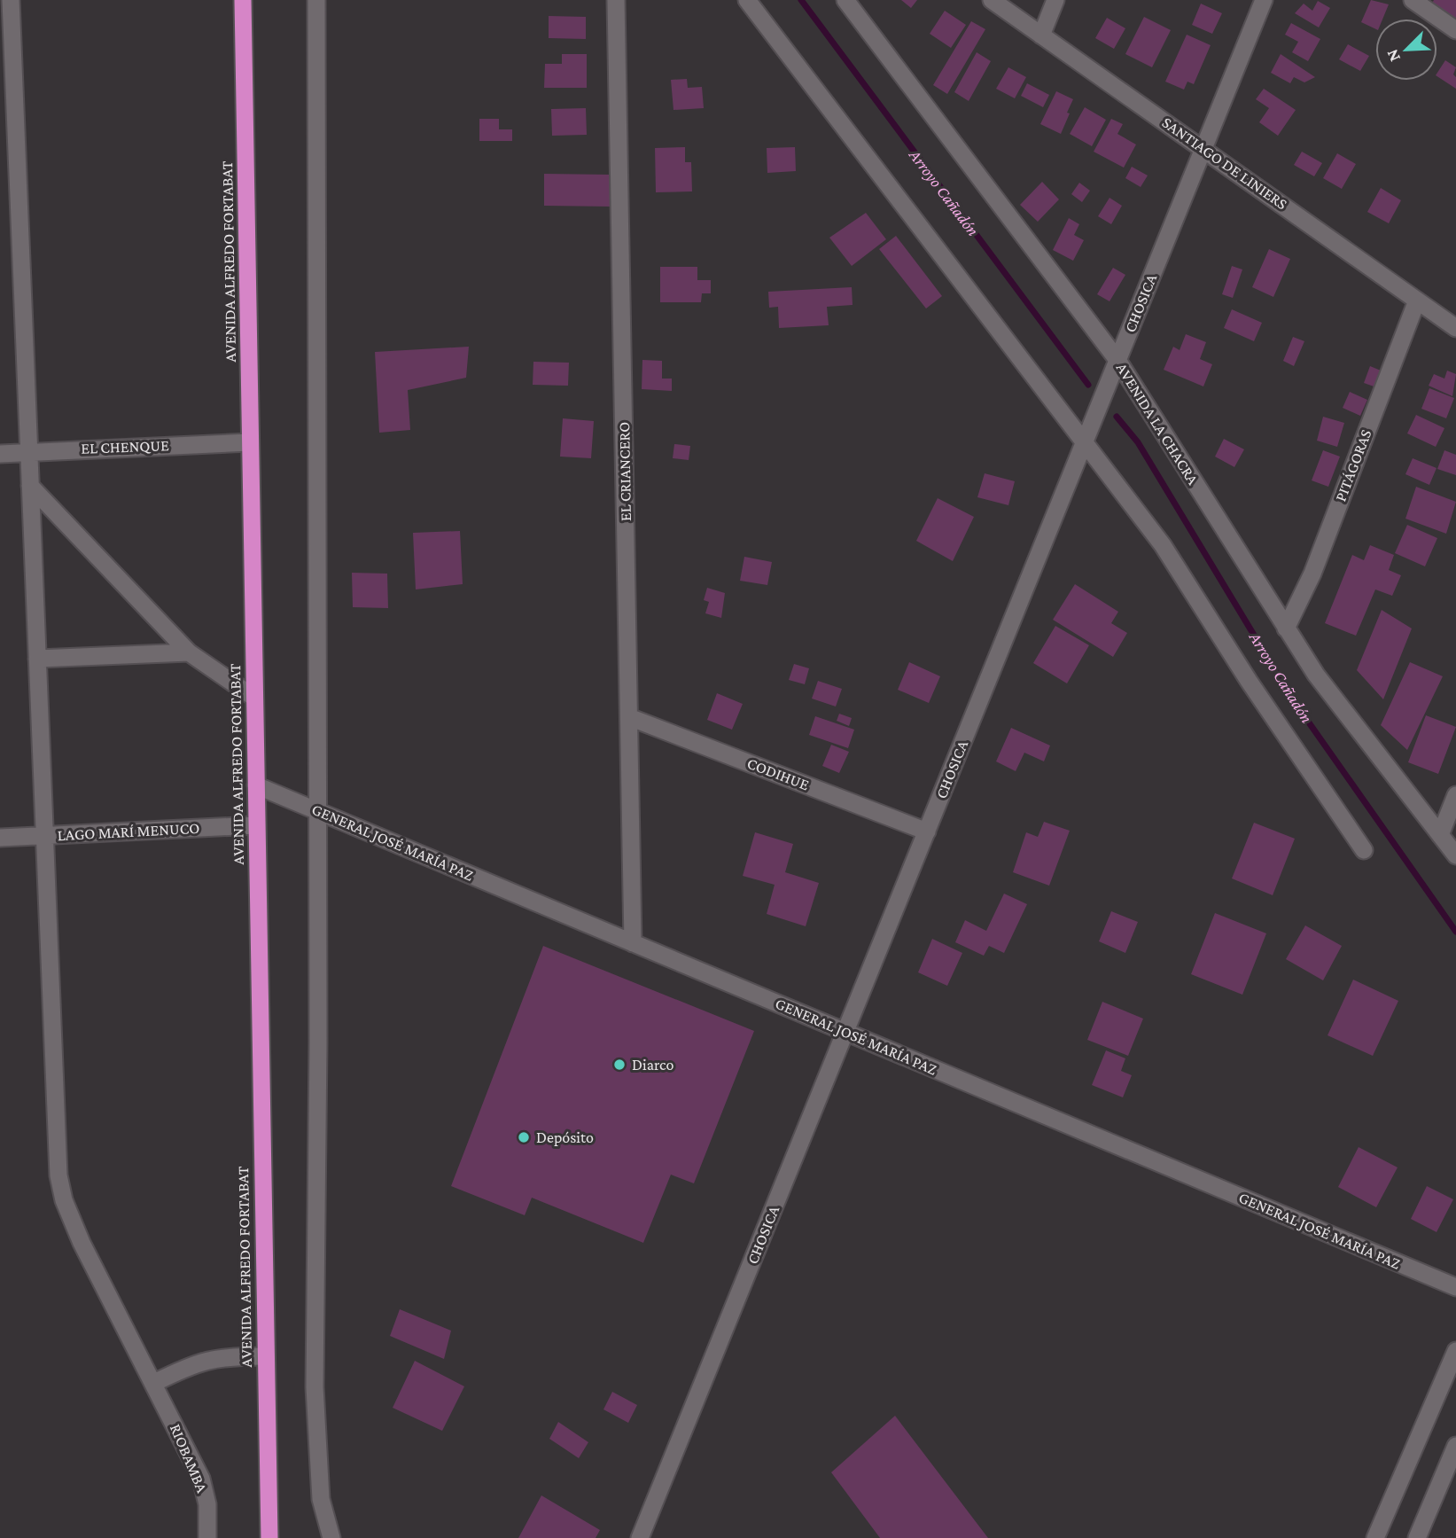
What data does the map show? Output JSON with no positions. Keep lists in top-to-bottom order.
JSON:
{
  "streets": {
    "highway": ["AVENIDA ALFREDO FORTABAT"],
    "street": [
      "SANTIAGO DE LINIERS",
      "CHOSICA",
      "AVENIDA LA CHACRA",
      "EL CHENQUE",
      "PITÁGORAS",
      "EL CRIANCERO",
      "CODIHUE",
      "LAGO MARÍ MENUCO",
      "GENERAL JOSÉ MARÍA PAZ",
      "RIOBAMBA"
    ]
  },
  "crossings": [
    ["SANTIAGO DE LINIERS", "CHOSICA"],
    ["SANTIAGO DE LINIERS", "PITÁGORAS"],
    ["AVENIDA ALFREDO FORTABAT", "EL CHENQUE"],
    ["AVENIDA ALFREDO FORTABAT", "LAGO MARÍ MENUCO"],
    ["AVENIDA ALFREDO FORTABAT", "GENERAL JOSÉ MARÍA PAZ"],
    ["CHOSICA", "AVENIDA LA CHACRA"],
    ["CHOSICA", "CODIHUE"],
    ["CHOSICA", "GENERAL JOSÉ MARÍA PAZ"],
    ["AVENIDA LA CHACRA", "PITÁGORAS"],
    ["EL CHENQUE", "RIOBAMBA"],
    ["EL CRIANCERO", "CODIHUE"],
    ["EL CRIANCERO", "GENERAL JOSÉ MARÍA PAZ"],
    ["LAGO MARÍ MENUCO", "RIOBAMBA"]
  ],
  "water": ["Arroyo Cañadón"],
  "places": ["Diarco", "Depósito"],
  "north": "bottom left"
}
